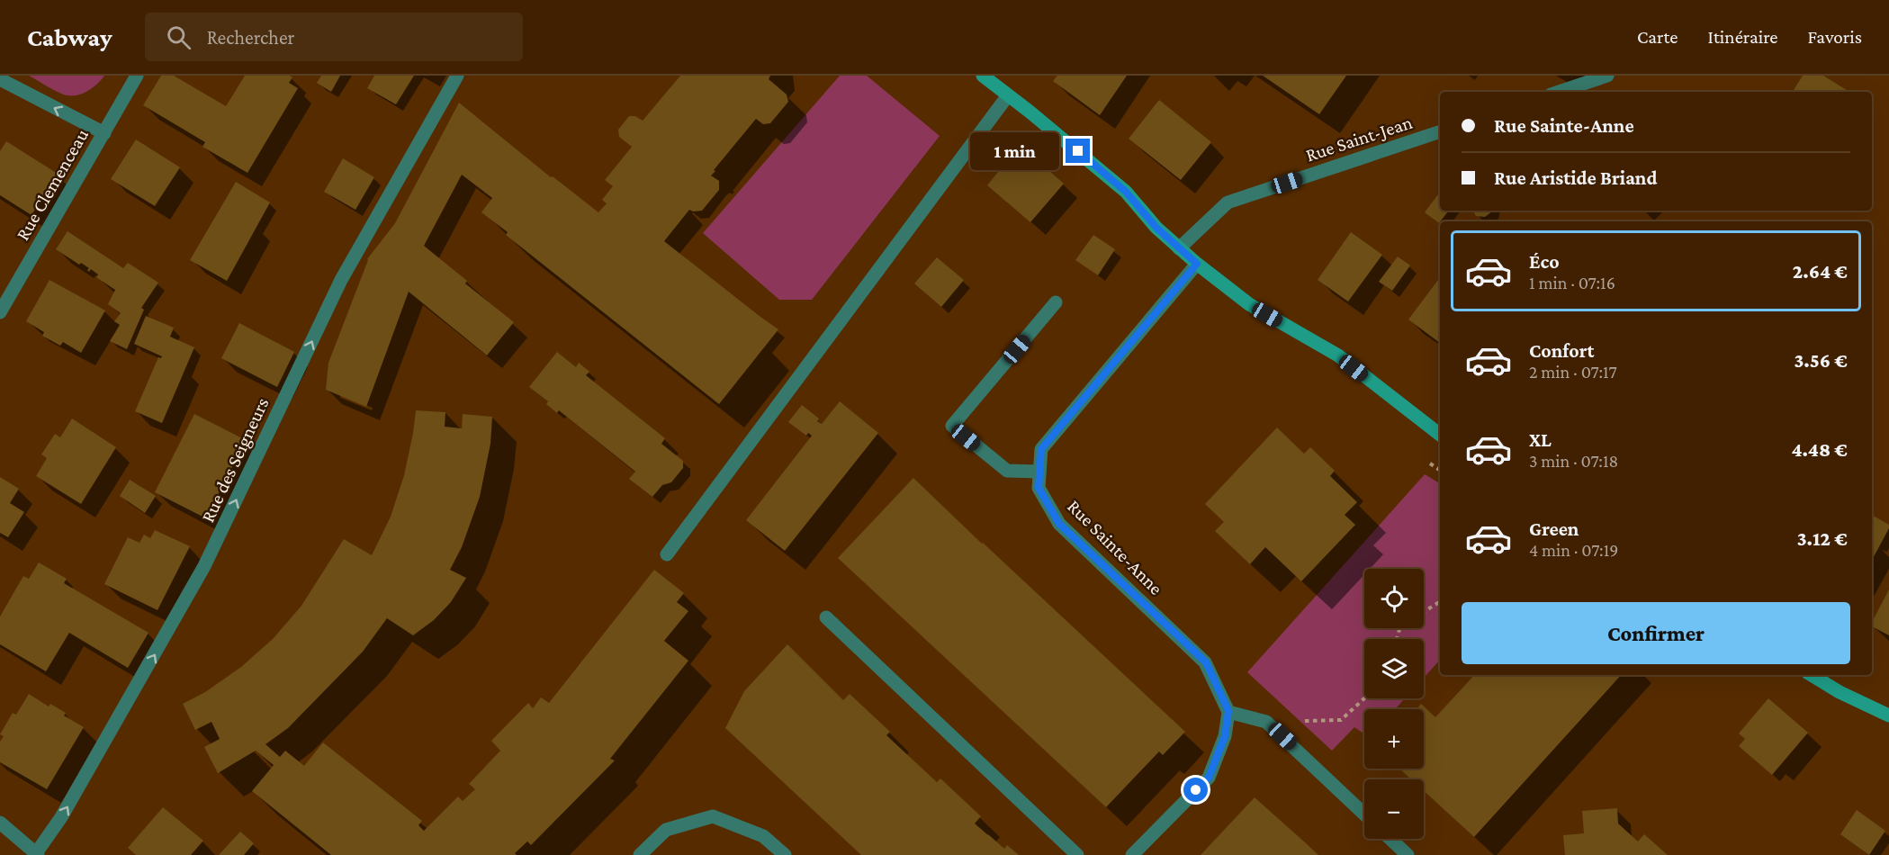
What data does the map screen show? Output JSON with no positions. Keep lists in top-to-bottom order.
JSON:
{
  "streets": {
    "street": [
      "Rue Saint-Jean",
      "Rue Clemenceau",
      "Rue des Seigneurs",
      "Rue Sainte-Anne"
    ]
  },
  "one_way": ["Rue des Seigneurs"],
  "page": {
    "header": "Cabway",
    "search": "Rechercher",
    "nav": ["Carte", "Itinéraire", "Favoris"],
    "banner": ["Rue Sainte-Anne", "Rue Aristide Briand"],
    "bubble": "1 min",
    "list": [
      {
        "name": "Éco",
        "note": "1 min · 07:16",
        "value": "2.64 €"
      },
      {
        "name": "Confort",
        "note": "2 min · 07:17",
        "value": "3.56 €"
      },
      {
        "name": "XL",
        "note": "3 min · 07:18",
        "value": "4.48 €"
      },
      {
        "name": "Green",
        "note": "4 min · 07:19",
        "value": "3.12 €"
      }
    ],
    "map_buttons": ["+", "−"],
    "buttons": "Confirmer"
  }
}
